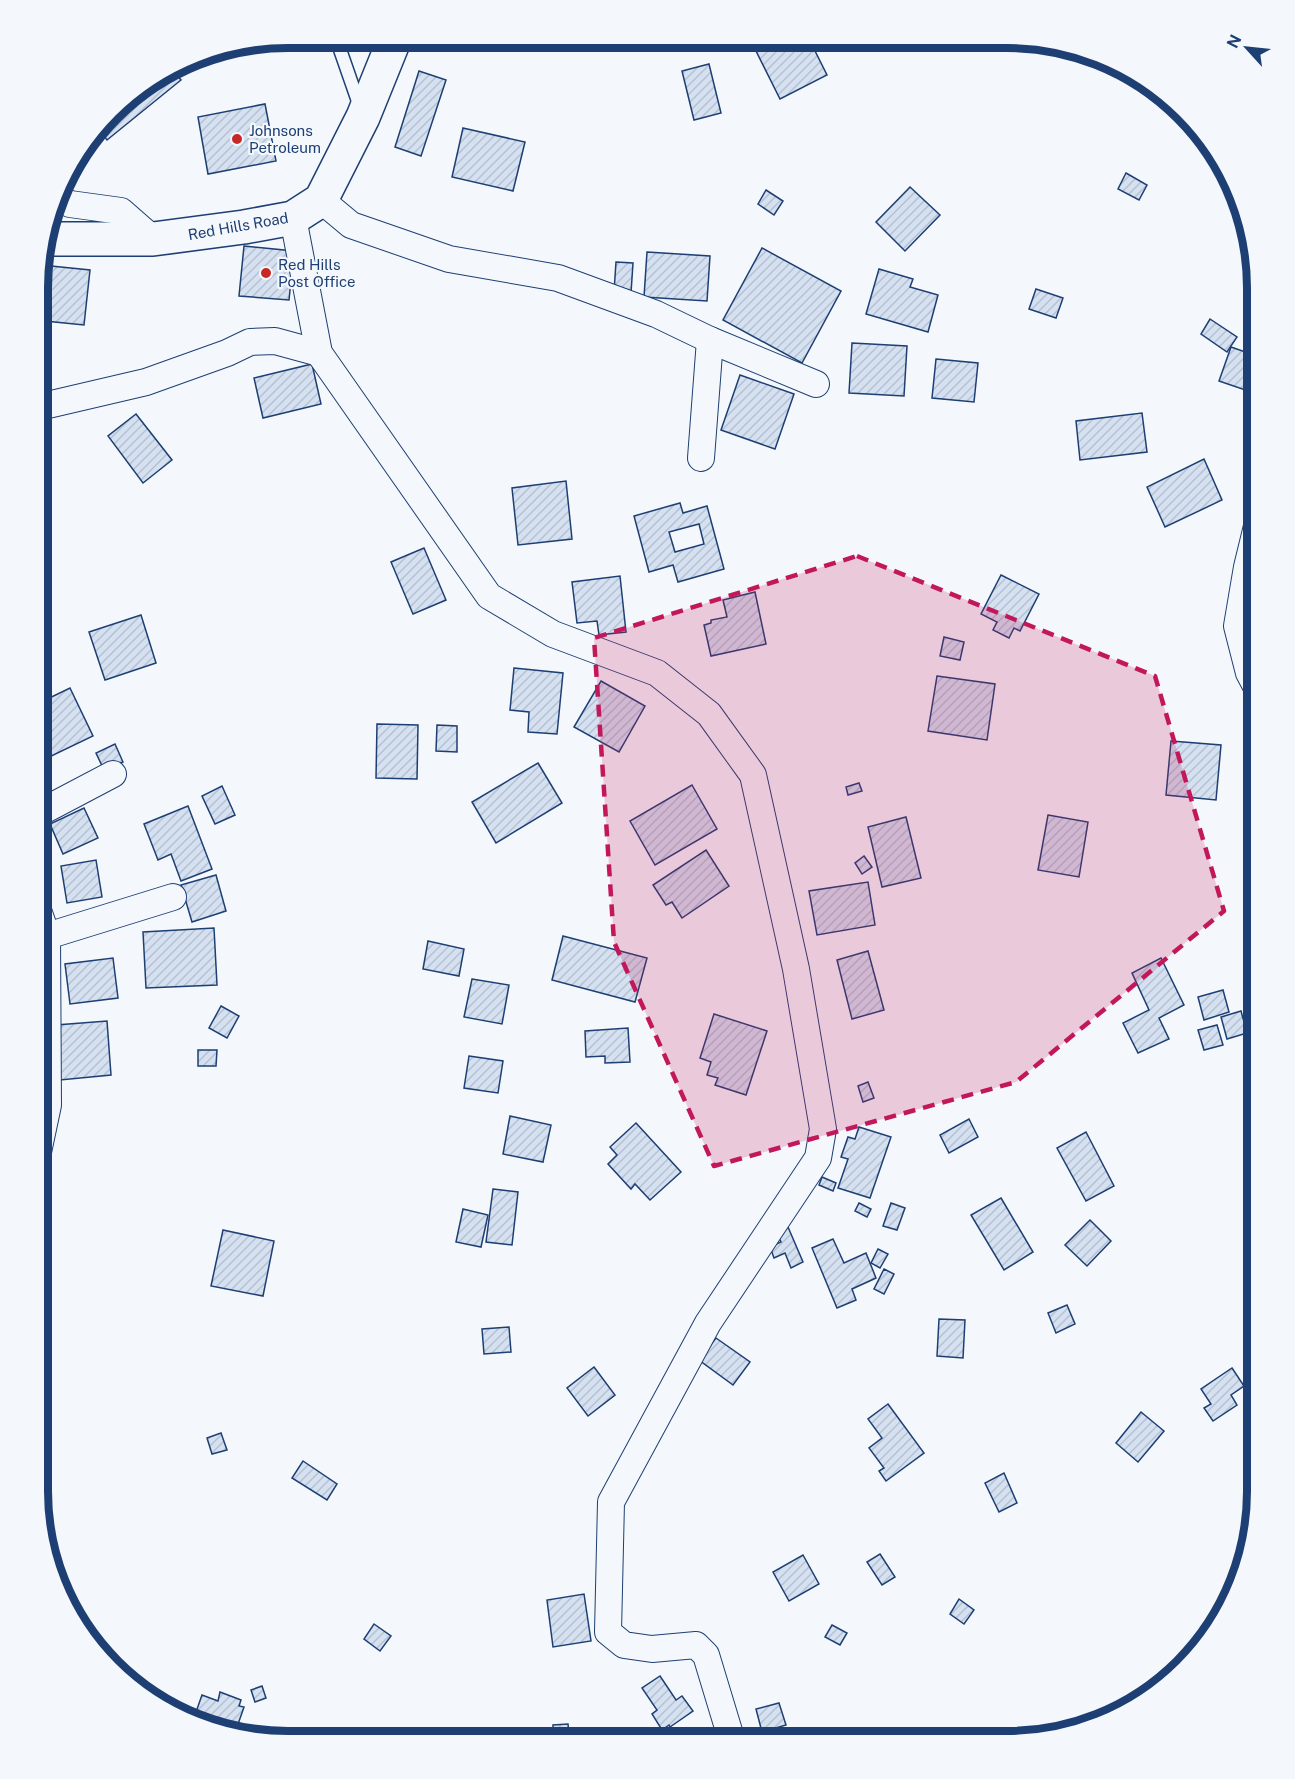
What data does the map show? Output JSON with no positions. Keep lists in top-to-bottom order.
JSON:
{
  "streets": {
    "main road": ["Red Hills Road"]
  },
  "places": ["Johnsons Petroleum", "Red Hills Post Office"],
  "north": "top left"
}
